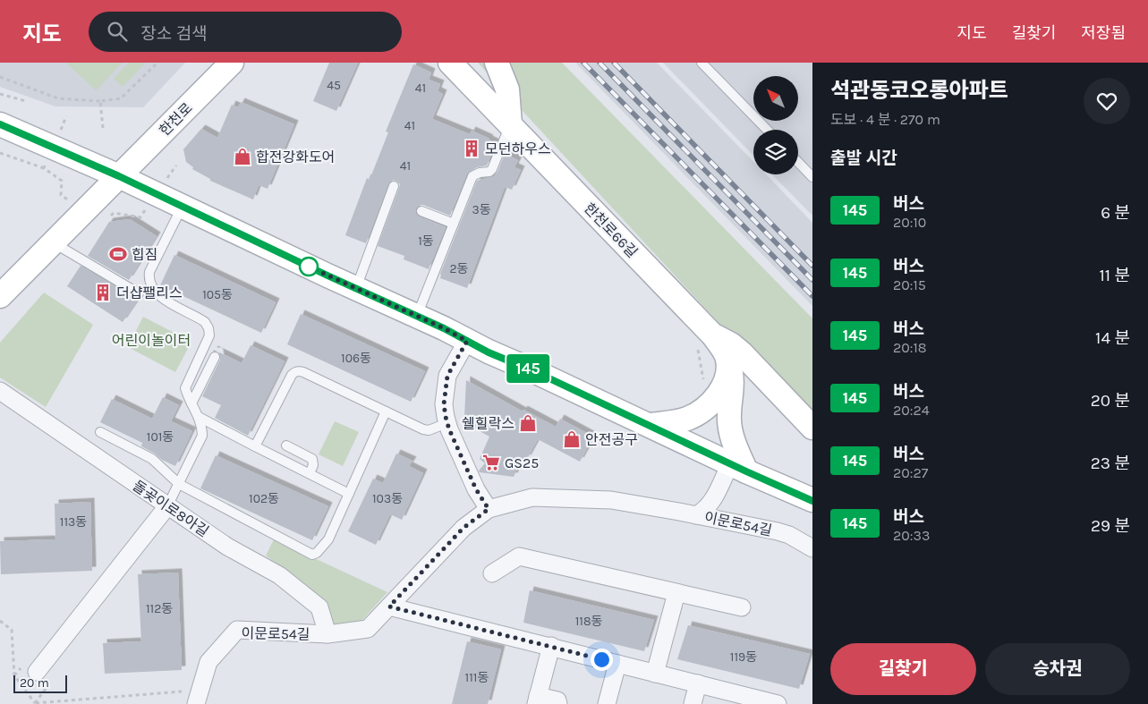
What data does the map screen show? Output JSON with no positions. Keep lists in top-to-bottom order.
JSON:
{
  "streets": {
    "main road": ["한천로", "한천로66길"],
    "street": ["돌곶이로8아길", "이문로54길"]
  },
  "crossings": [
    ["한천로66길", "이문로54길"],
    ["돌곶이로8아길", "이문로54길"]
  ],
  "parks": ["어린이놀이터"],
  "places": {
    "building": ["모던하우스", "더샵팰리스"],
    "shop": ["합전강화도어", "쉘힐락스", "안전공구"],
    "sports": ["힙짐"],
    "supermarket": ["GS25"]
  },
  "lines": ["bus line 145"],
  "house_numbers": [
    "45",
    "41",
    "41",
    "41",
    "3동",
    "1동",
    "2동",
    "105동",
    "106동",
    "101동",
    "102동",
    "103동",
    "113동",
    "112동",
    "118동",
    "119동",
    "111동"
  ],
  "scale_bar": "20 m",
  "north": "top left",
  "page": {
    "header": "지도",
    "search": "장소 검색",
    "nav": ["지도", "길찾기", "저장됨"],
    "on_map": "145",
    "heading": [
      ["석관동코오롱아파트", "도보 · 4 분 · 270 m"],
      "출발 시간"
    ],
    "list": [
      {
        "mark": "145",
        "name": "버스",
        "note": "20:10",
        "value": "6 분"
      },
      {
        "mark": "145",
        "name": "버스",
        "note": "20:15",
        "value": "11 분"
      },
      {
        "mark": "145",
        "name": "버스",
        "note": "20:18",
        "value": "14 분"
      },
      {
        "mark": "145",
        "name": "버스",
        "note": "20:24",
        "value": "20 분"
      },
      {
        "mark": "145",
        "name": "버스",
        "note": "20:27",
        "value": "23 분"
      },
      {
        "mark": "145",
        "name": "버스",
        "note": "20:33",
        "value": "29 분"
      }
    ],
    "buttons": ["길찾기", "승차권"],
    "scale": "20 m"
  }
}
